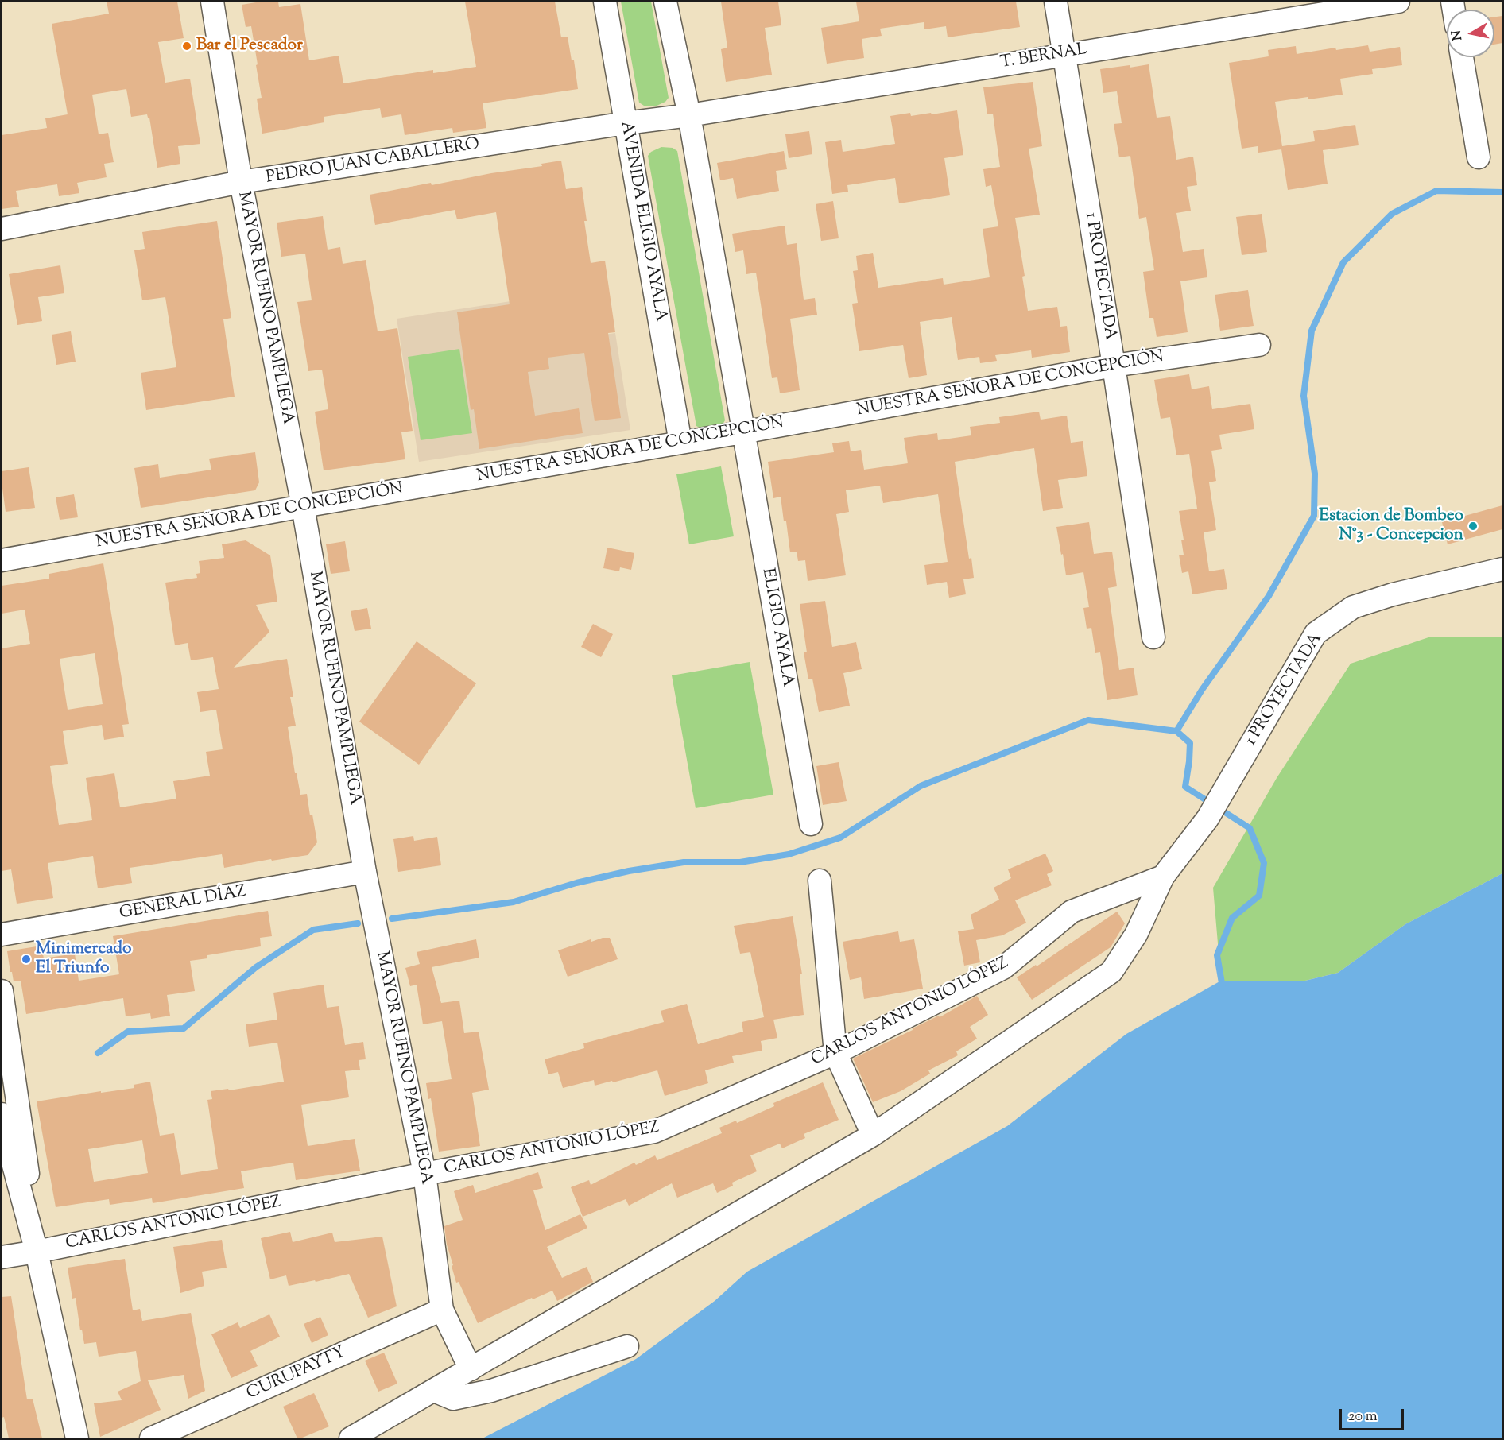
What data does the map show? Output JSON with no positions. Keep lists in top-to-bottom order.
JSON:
{
  "streets": {
    "street": [
      "T. BERNAL",
      "PEDRO JUAN CABALLERO",
      "AVENIDA ELIGIO AYALA",
      "1 PROYECTADA",
      "MAYOR RUFINO PAMPLIEGA",
      "NUESTRA SEÑORA DE CONCEPCIÓN",
      "ELIGIO AYALA",
      "GENERAL DÍAZ",
      "CARLOS ANTONIO LÓPEZ",
      "CURUPAYTY"
    ]
  },
  "crossings": [
    ["T. BERNAL", "PEDRO JUAN CABALLERO"],
    ["T. BERNAL", "1 PROYECTADA"],
    ["PEDRO JUAN CABALLERO", "AVENIDA ELIGIO AYALA"],
    ["PEDRO JUAN CABALLERO", "MAYOR RUFINO PAMPLIEGA"],
    ["AVENIDA ELIGIO AYALA", "NUESTRA SEÑORA DE CONCEPCIÓN"],
    ["1 PROYECTADA", "MAYOR RUFINO PAMPLIEGA"],
    ["1 PROYECTADA", "NUESTRA SEÑORA DE CONCEPCIÓN"],
    ["1 PROYECTADA", "CARLOS ANTONIO LÓPEZ"],
    ["MAYOR RUFINO PAMPLIEGA", "NUESTRA SEÑORA DE CONCEPCIÓN"],
    ["MAYOR RUFINO PAMPLIEGA", "GENERAL DÍAZ"],
    ["MAYOR RUFINO PAMPLIEGA", "CARLOS ANTONIO LÓPEZ"],
    ["MAYOR RUFINO PAMPLIEGA", "CURUPAYTY"],
    ["NUESTRA SEÑORA DE CONCEPCIÓN", "ELIGIO AYALA"]
  ],
  "places": ["Bar el Pescador", "Estacion de Bombeo N°3 - Concepcion", "Minimercado El Triunfo"],
  "scale_bar": "20 m",
  "north": "left"
}
